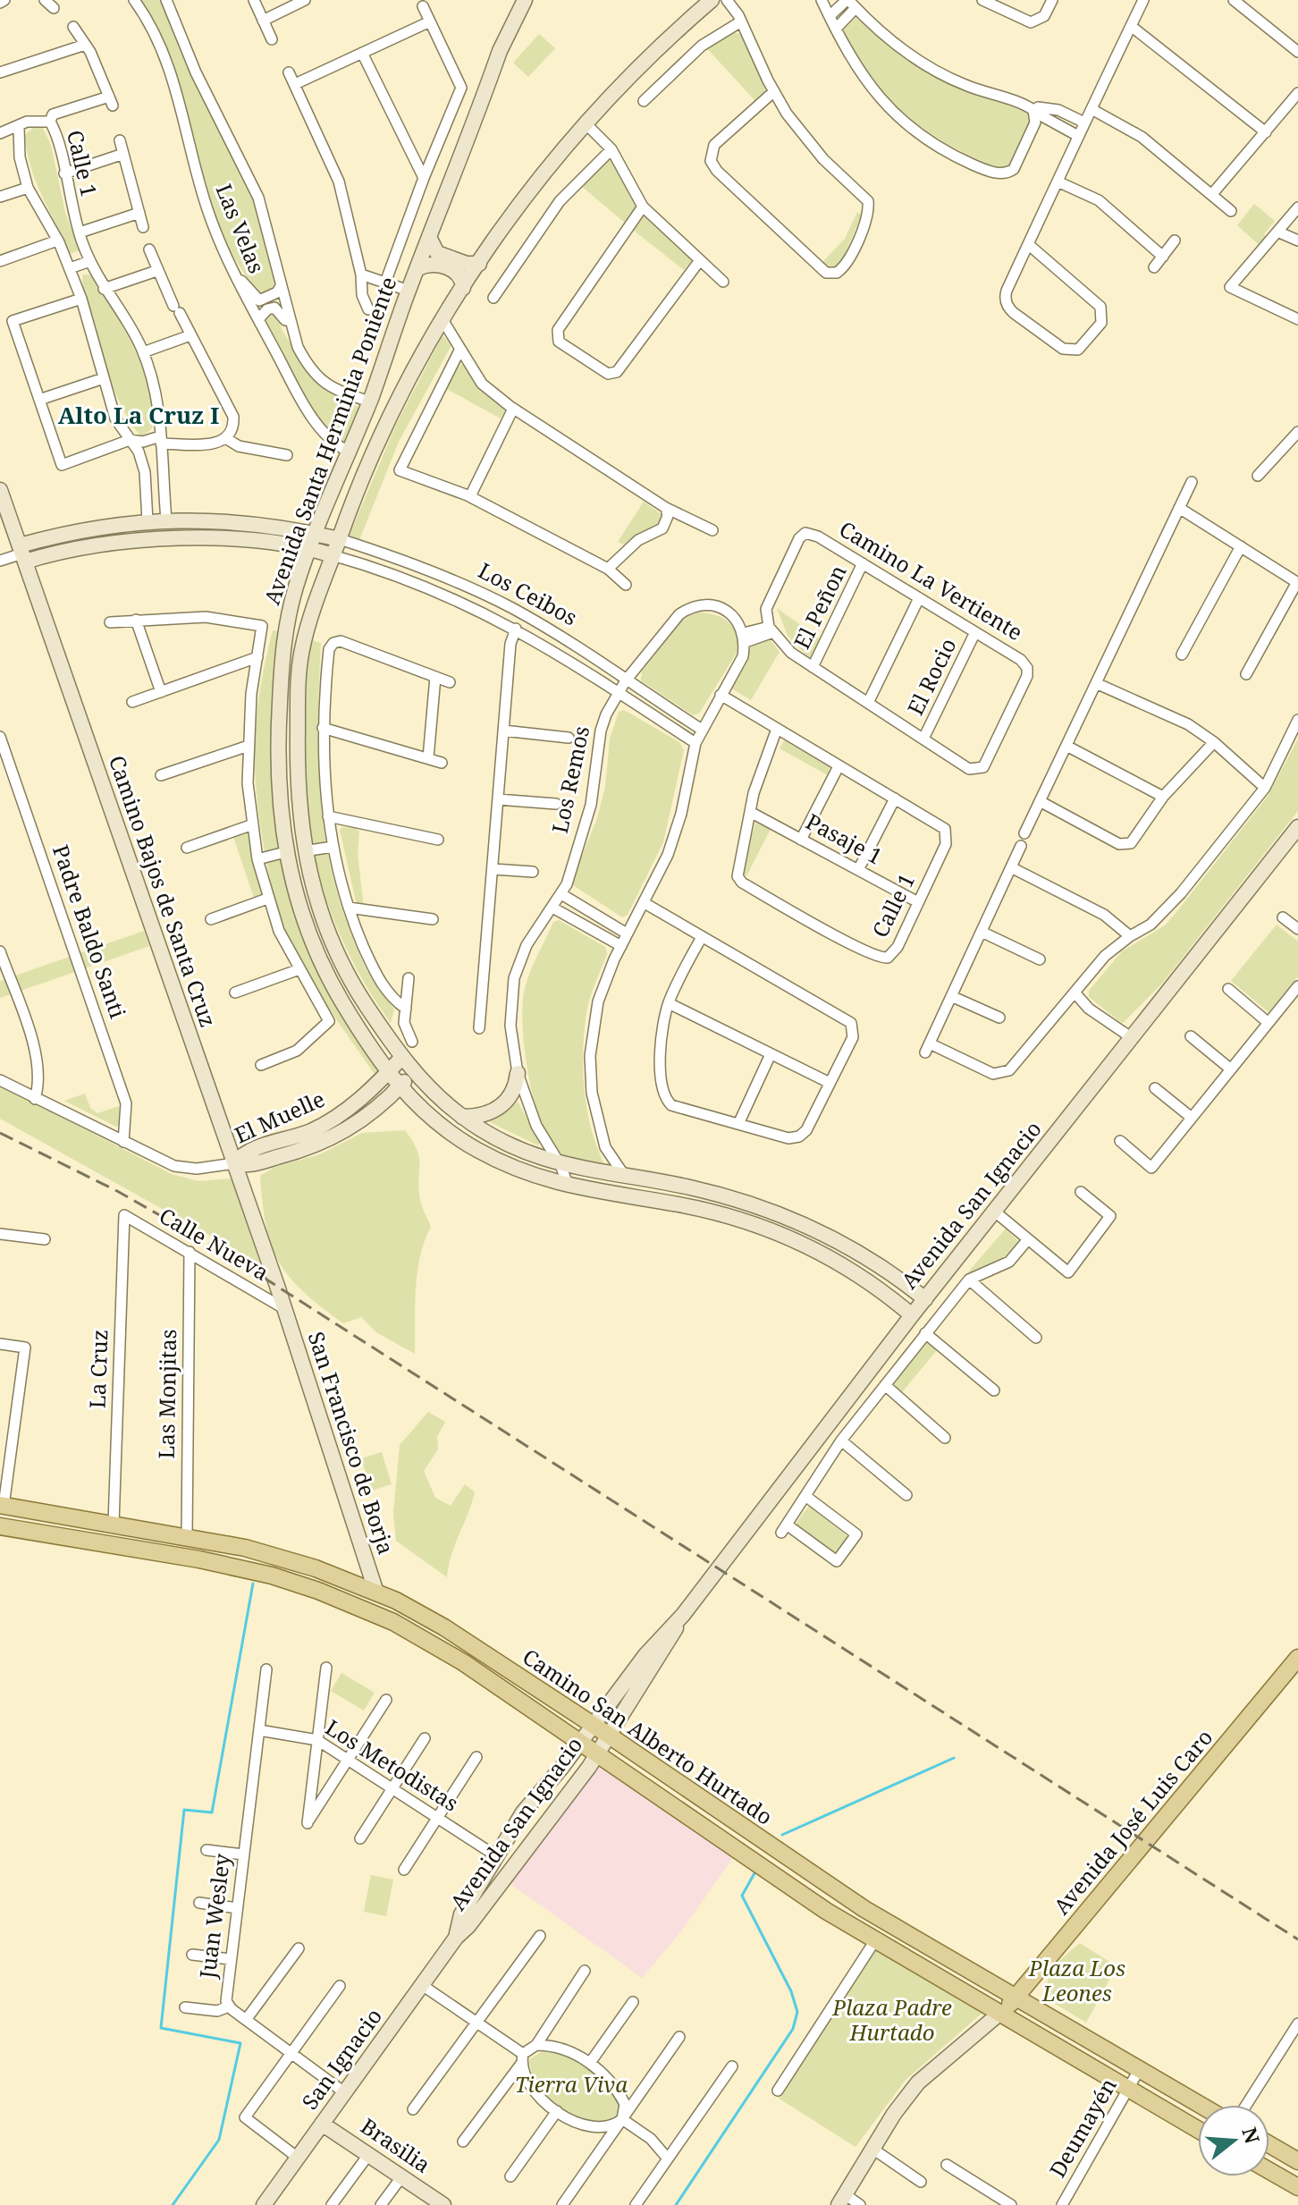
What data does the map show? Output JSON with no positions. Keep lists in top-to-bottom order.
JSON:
{
  "streets": {
    "main road": ["Camino San Alberto Hurtado", "Avenida José Luis Caro"],
    "street": [
      "Calle 1",
      "Las Velas",
      "Avenida Santa Herminia Poniente",
      "Camino La Vertiente",
      "Los Ceibos",
      "El Peñon",
      "El Rocio",
      "Los Remos",
      "Pasaje 1",
      "Camino Bajos de Santa Cruz",
      "Padre Baldo Santi",
      "El Muelle",
      "Avenida San Ignacio",
      "Calle Nueva",
      "La Cruz",
      "Las Monjitas",
      "San Francisco de Borja",
      "Los Metodistas",
      "Juan Wesley",
      "San Ignacio",
      "Deumayén",
      "Brasilia"
    ]
  },
  "crossings": [
    ["Calle 1", "Los Ceibos"],
    ["Calle 1", "Pasaje 1"],
    ["Las Velas", "Avenida Santa Herminia Poniente"],
    ["Avenida Santa Herminia Poniente", "Los Ceibos"],
    ["Avenida Santa Herminia Poniente", "Los Remos"],
    ["Avenida Santa Herminia Poniente", "El Muelle"],
    ["Avenida Santa Herminia Poniente", "Avenida San Ignacio"],
    ["Camino La Vertiente", "El Peñon"],
    ["Camino La Vertiente", "El Rocio"],
    ["Los Ceibos", "Los Remos"],
    ["Los Ceibos", "Camino Bajos de Santa Cruz"],
    ["Camino Bajos de Santa Cruz", "El Muelle"],
    ["Camino Bajos de Santa Cruz", "Calle Nueva"],
    ["Camino Bajos de Santa Cruz", "San Francisco de Borja"],
    ["Avenida San Ignacio", "Camino San Alberto Hurtado"],
    ["Avenida San Ignacio", "Los Metodistas"],
    ["Avenida San Ignacio", "San Ignacio"],
    ["Calle Nueva", "La Cruz"],
    ["Calle Nueva", "Las Monjitas"],
    ["Calle Nueva", "San Francisco de Borja"],
    ["La Cruz", "Camino San Alberto Hurtado"],
    ["Las Monjitas", "Camino San Alberto Hurtado"],
    ["San Francisco de Borja", "Camino San Alberto Hurtado"],
    ["Camino San Alberto Hurtado", "Avenida José Luis Caro"],
    ["Camino San Alberto Hurtado", "Deumayén"],
    ["Los Metodistas", "Juan Wesley"],
    ["Juan Wesley", "San Ignacio"],
    ["San Ignacio", "Brasilia"]
  ],
  "districts": ["Alto La Cruz I"],
  "parks": ["Plaza Los Leones", "Plaza Padre Hurtado", "Tierra Viva"],
  "north": "right"
}
